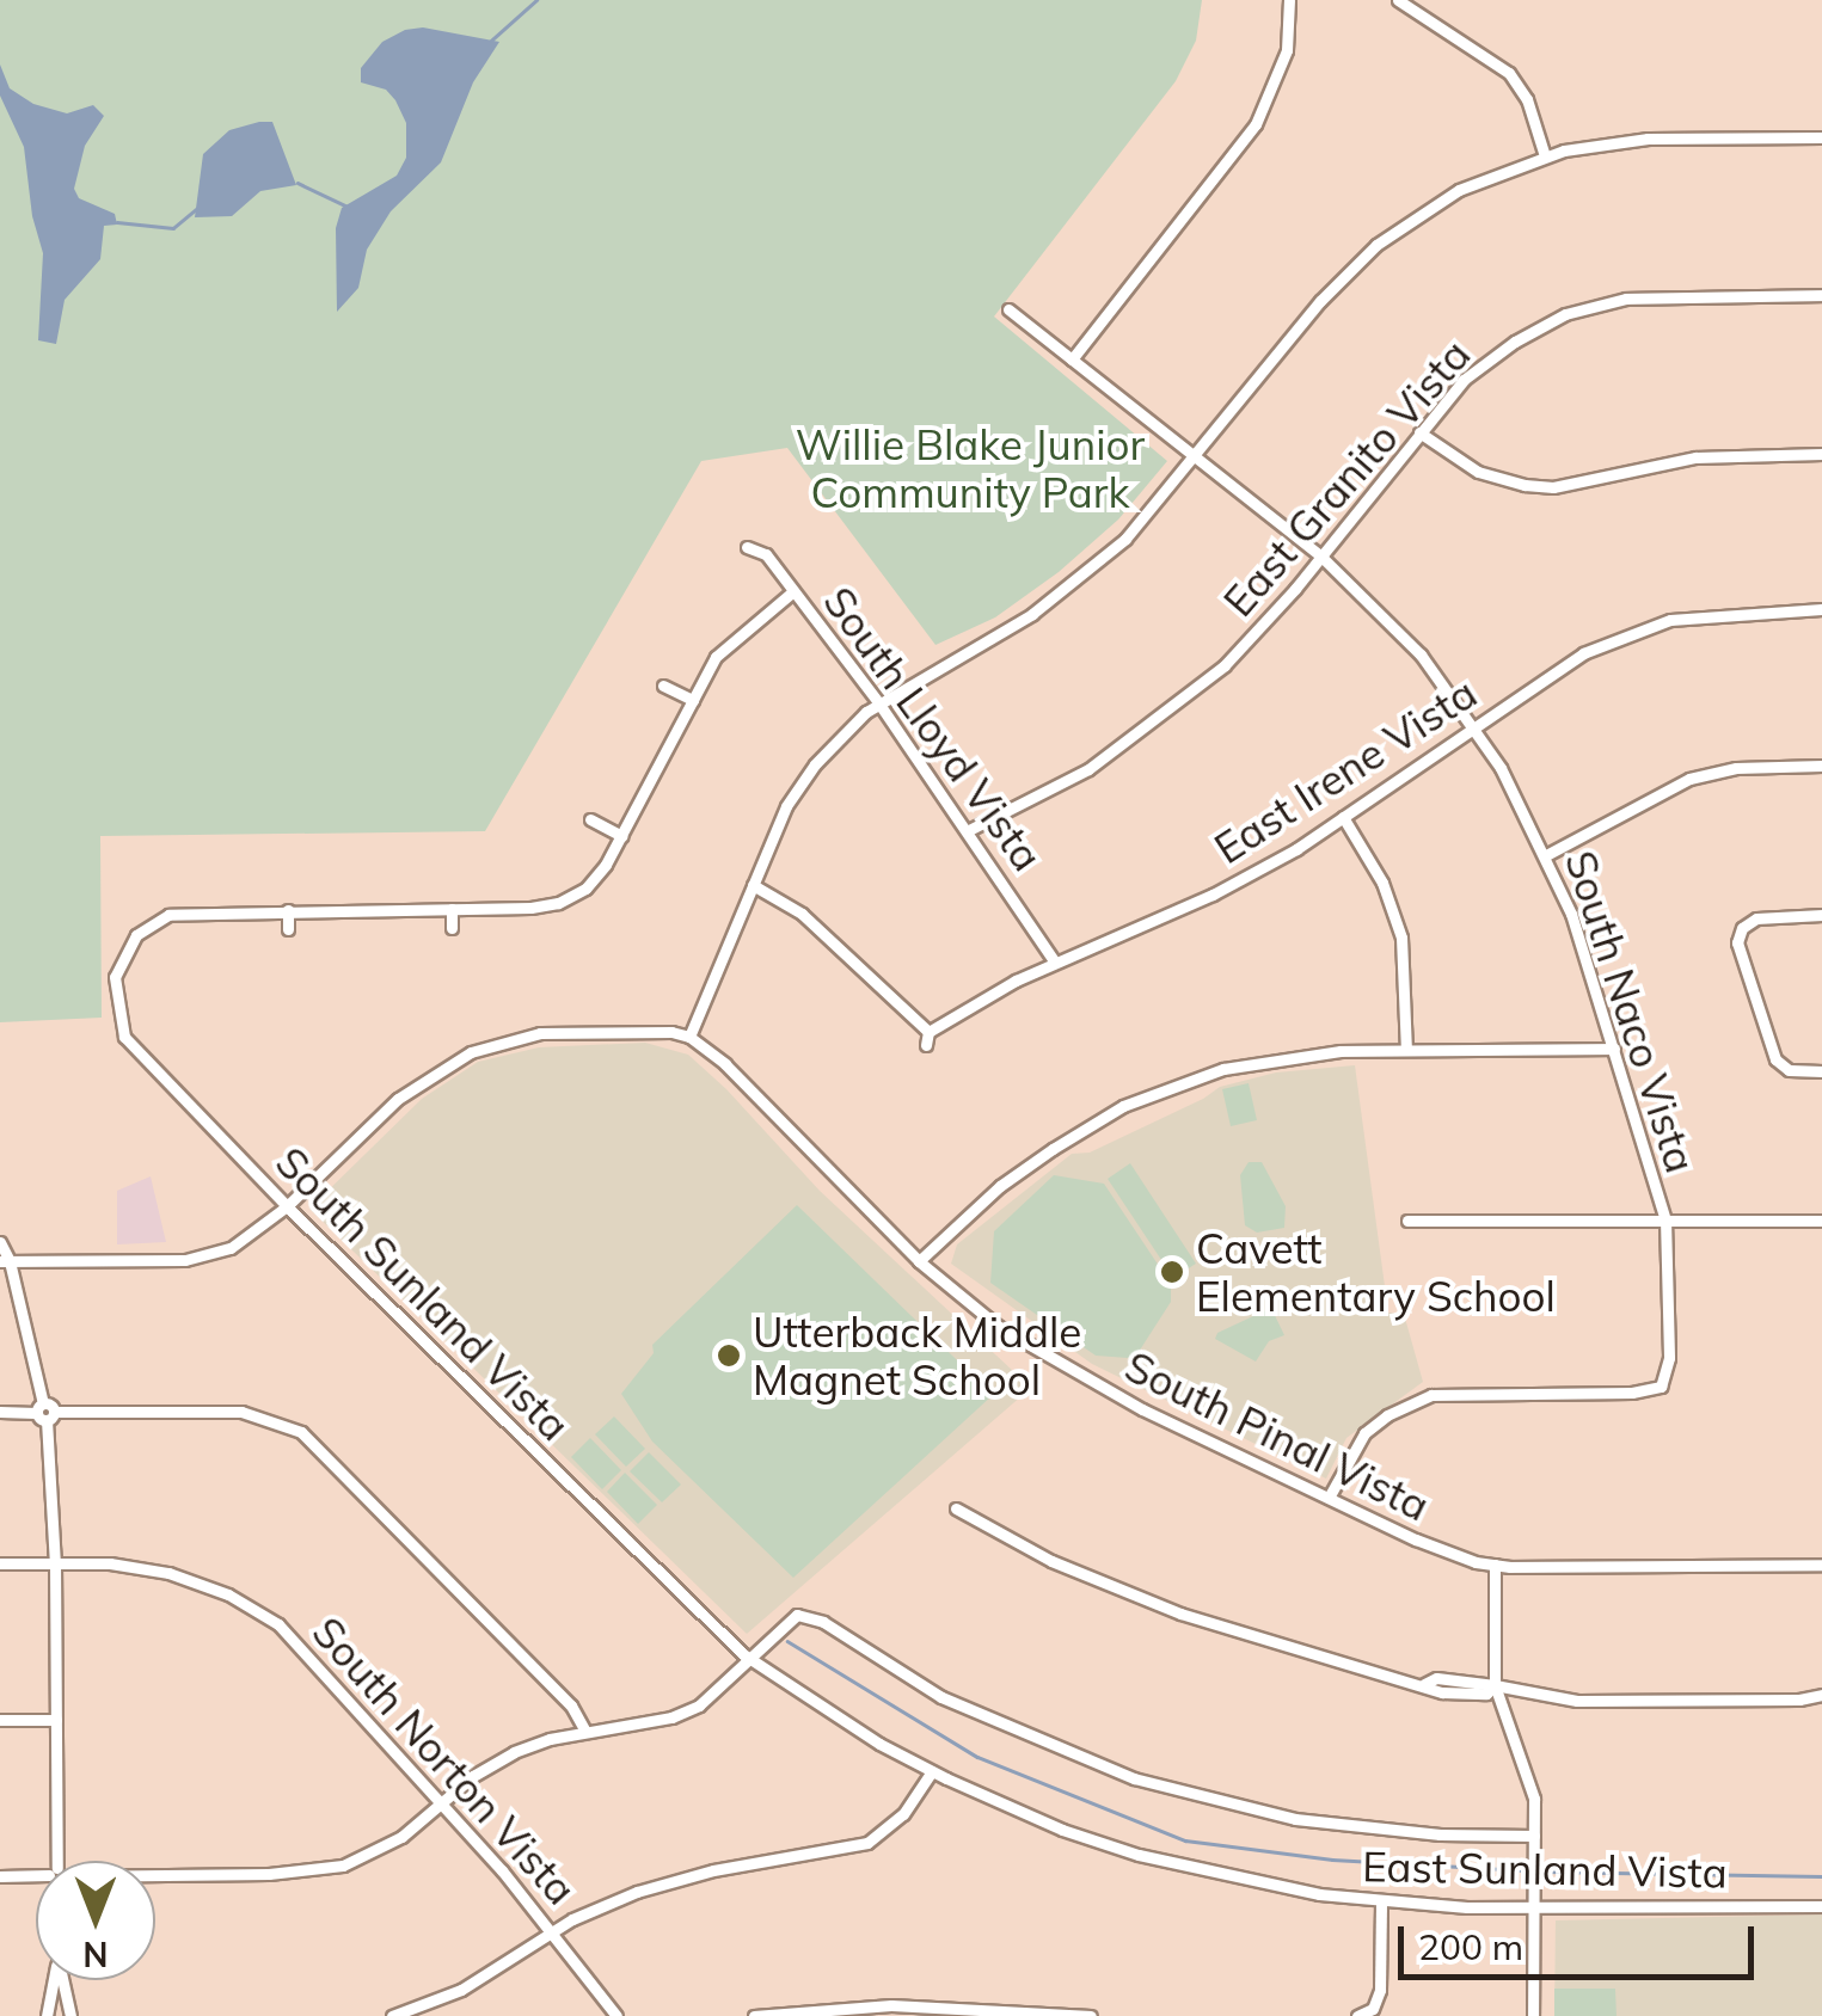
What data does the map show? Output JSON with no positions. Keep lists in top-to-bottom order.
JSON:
{
  "streets": {
    "street": [
      "East Granito Vista",
      "South Lloyd Vista",
      "East Irene Vista",
      "South Naco Vista",
      "South Sunland Vista",
      "South Pinal Vista",
      "South Norton Vista",
      "East Sunland Vista"
    ]
  },
  "crossings": [
    ["East Granito Vista", "South Lloyd Vista"],
    ["East Granito Vista", "South Naco Vista"],
    ["South Lloyd Vista", "East Irene Vista"],
    ["East Irene Vista", "South Naco Vista"],
    ["South Naco Vista", "South Pinal Vista"],
    ["South Sunland Vista", "East Sunland Vista"]
  ],
  "parks": ["Willie Blake Junior Community Park"],
  "places": ["Cavett Elementary School", "Utterback Middle Magnet School"],
  "scale_bar": "200 m",
  "north": "bottom"
}
